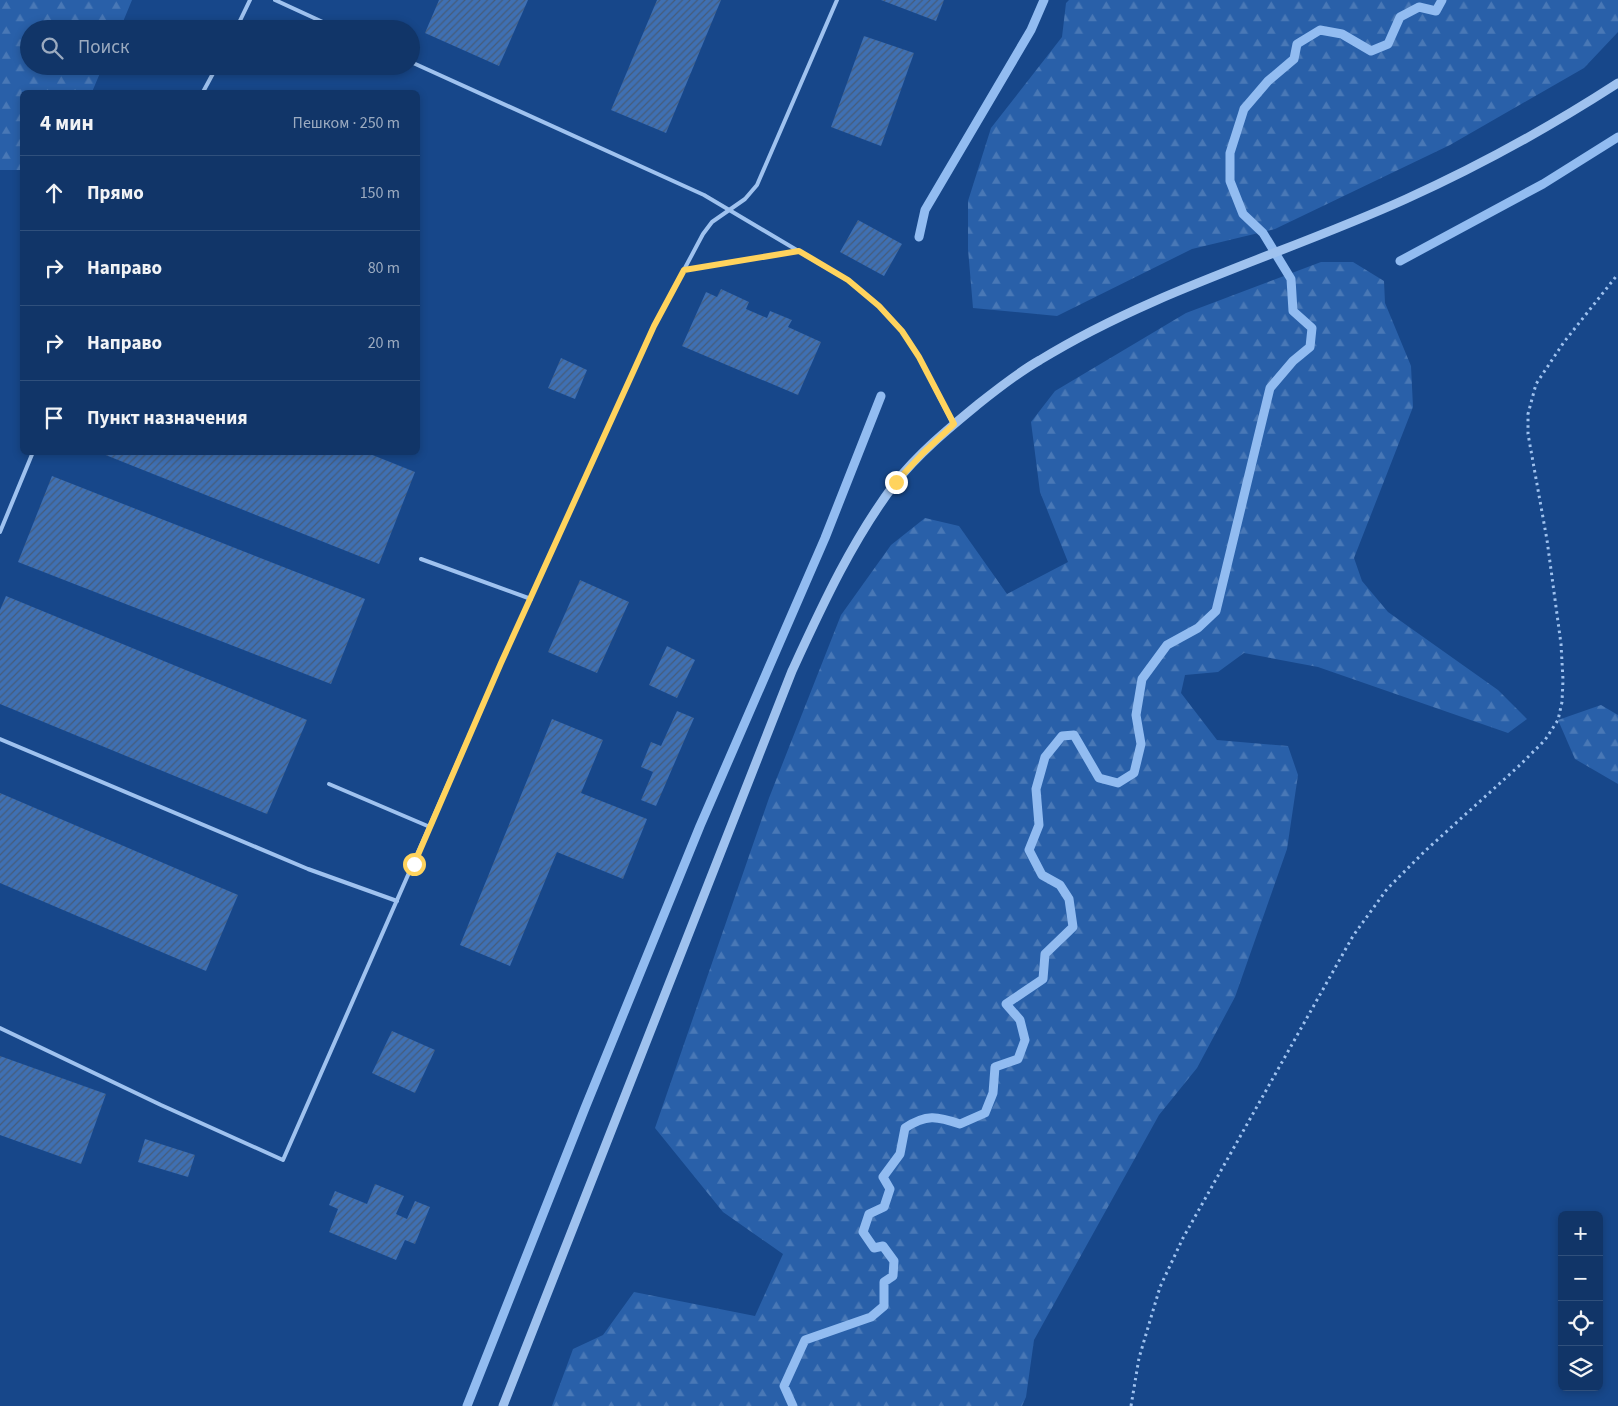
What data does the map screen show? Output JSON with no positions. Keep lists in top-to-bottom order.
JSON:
{
  "page": {
    "search": "Поиск",
    "heading": ["4 мин", "Пешком · 250 m"],
    "list": [
      ["Прямо", "150 m"],
      ["Направо", "80 m"],
      ["Направо", "20 m"],
      "Пункт назначения"
    ],
    "map_buttons": ["+", "−"]
  }
}
